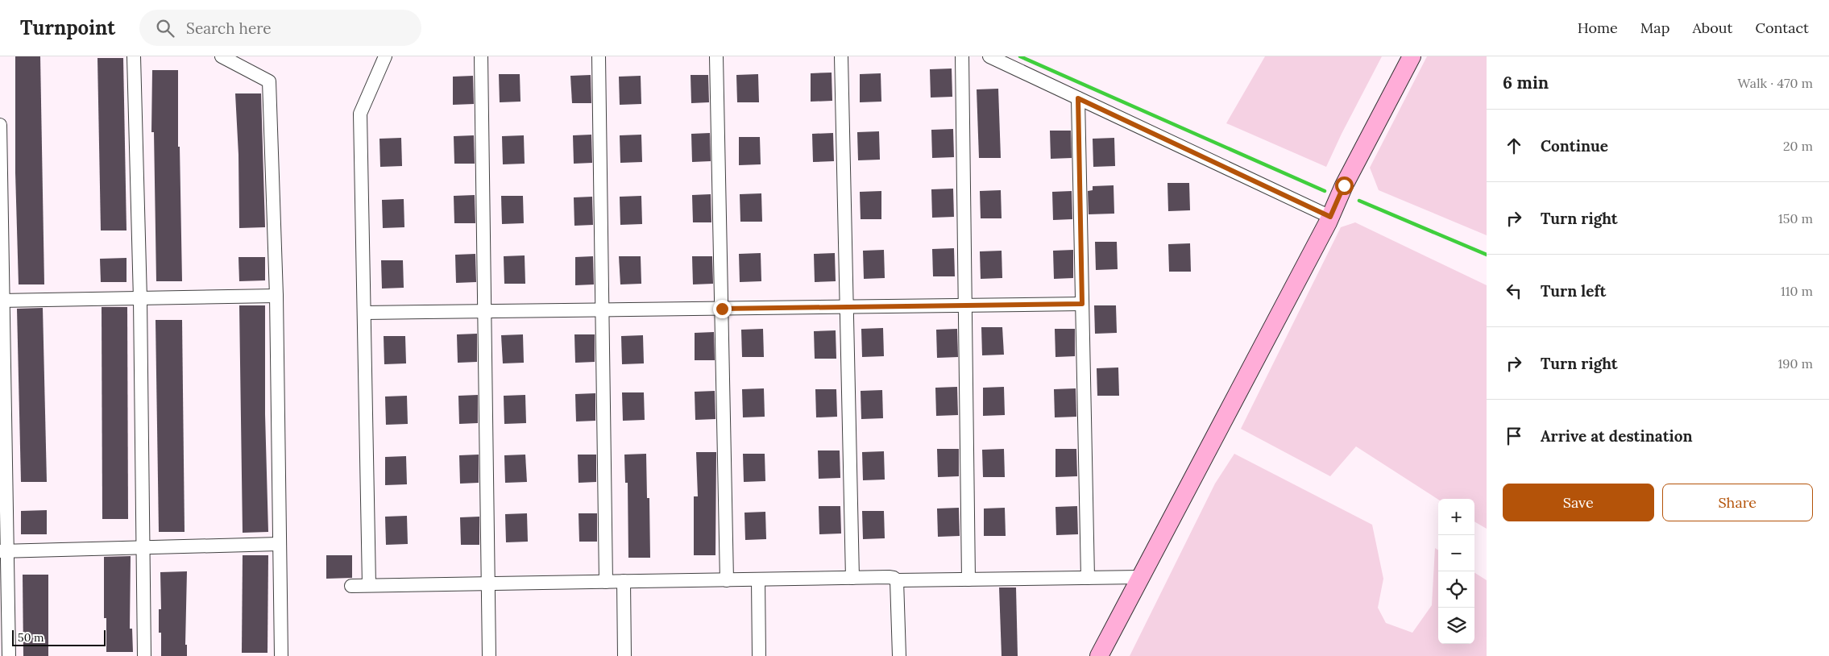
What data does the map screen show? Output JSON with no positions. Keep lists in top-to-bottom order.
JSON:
{
  "scale_bar": "50 m",
  "page": {
    "header": "Turnpoint",
    "search": "Search here",
    "nav": [
      "Home",
      "Map",
      "About",
      "Contact"
    ],
    "heading": ["6 min", "Walk · 470 m"],
    "list": [
      ["Continue", "20 m"],
      ["Turn right", "150 m"],
      ["Turn left", "110 m"],
      ["Turn right", "190 m"],
      "Arrive at destination"
    ],
    "buttons": ["Save", "Share"],
    "map_buttons": ["+", "−"],
    "scale": "50 m"
  }
}
